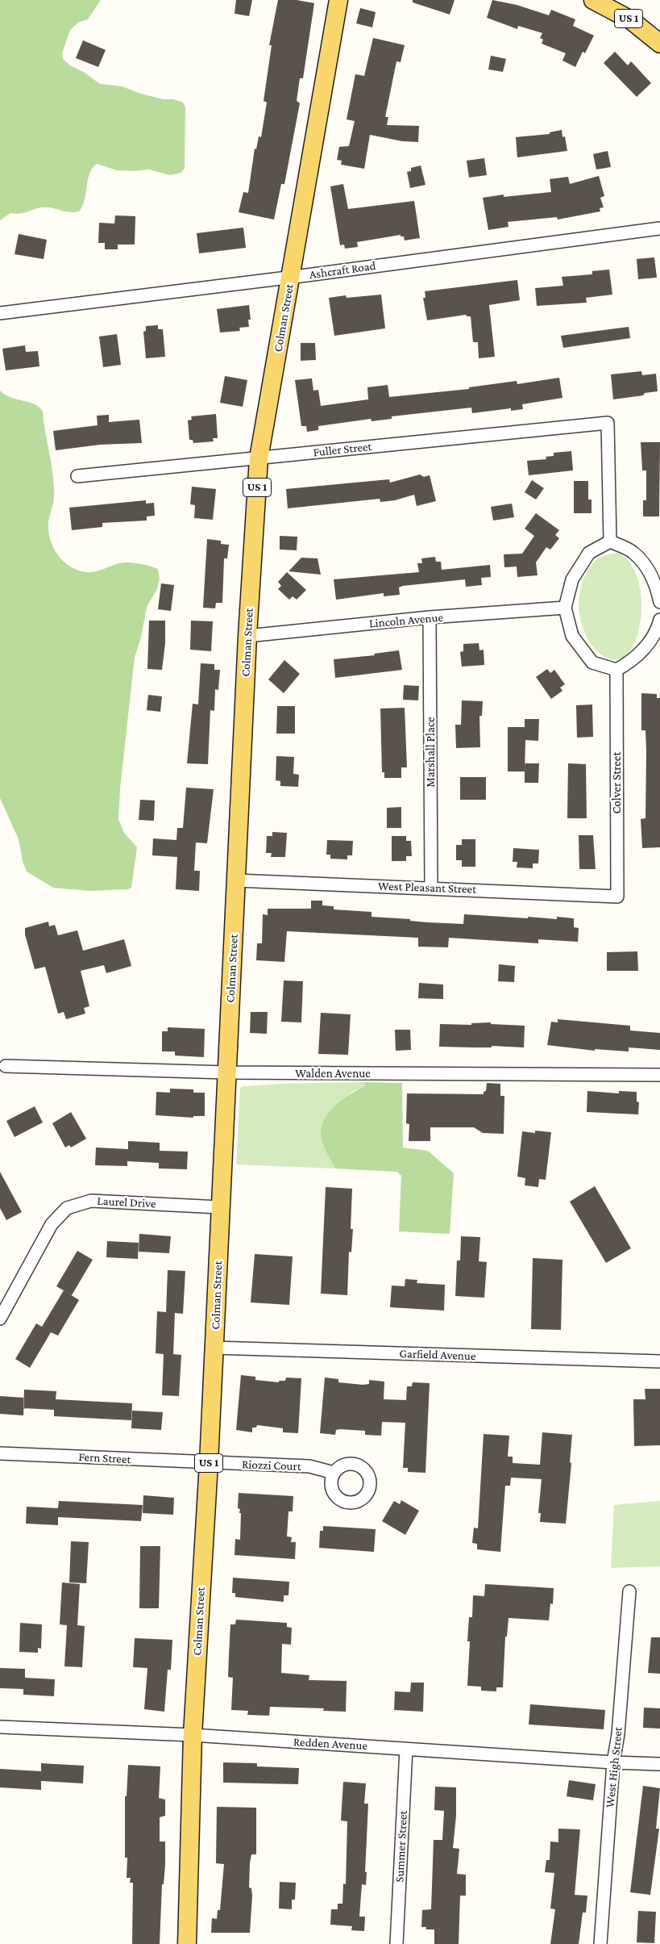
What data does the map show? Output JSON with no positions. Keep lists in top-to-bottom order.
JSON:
{
  "streets": {
    "main road": ["US 1", "Colman Street"],
    "street": [
      "Ashcraft Road",
      "Fuller Street",
      "Lincoln Avenue",
      "Marshall Place",
      "Colver Street",
      "West Pleasant Street",
      "Walden Avenue",
      "Laurel Drive",
      "Garfield Avenue",
      "Fern Street",
      "Riozzi Court",
      "Redden Avenue",
      "West High Street",
      "Summer Street"
    ]
  },
  "crossings": [
    ["Ashcraft Road", "Colman Street"],
    ["Colman Street", "Fuller Street"],
    ["Colman Street", "Lincoln Avenue"],
    ["Colman Street", "West Pleasant Street"],
    ["Colman Street", "Walden Avenue"],
    ["Colman Street", "Laurel Drive"],
    ["Colman Street", "Garfield Avenue"],
    ["Colman Street", "Fern Street"],
    ["Colman Street", "Riozzi Court"],
    ["Colman Street", "Redden Avenue"],
    ["Lincoln Avenue", "Marshall Place"],
    ["Marshall Place", "West Pleasant Street"],
    ["Colver Street", "West Pleasant Street"],
    ["Fern Street", "Riozzi Court"],
    ["Redden Avenue", "West High Street"],
    ["Redden Avenue", "Summer Street"]
  ]
}
